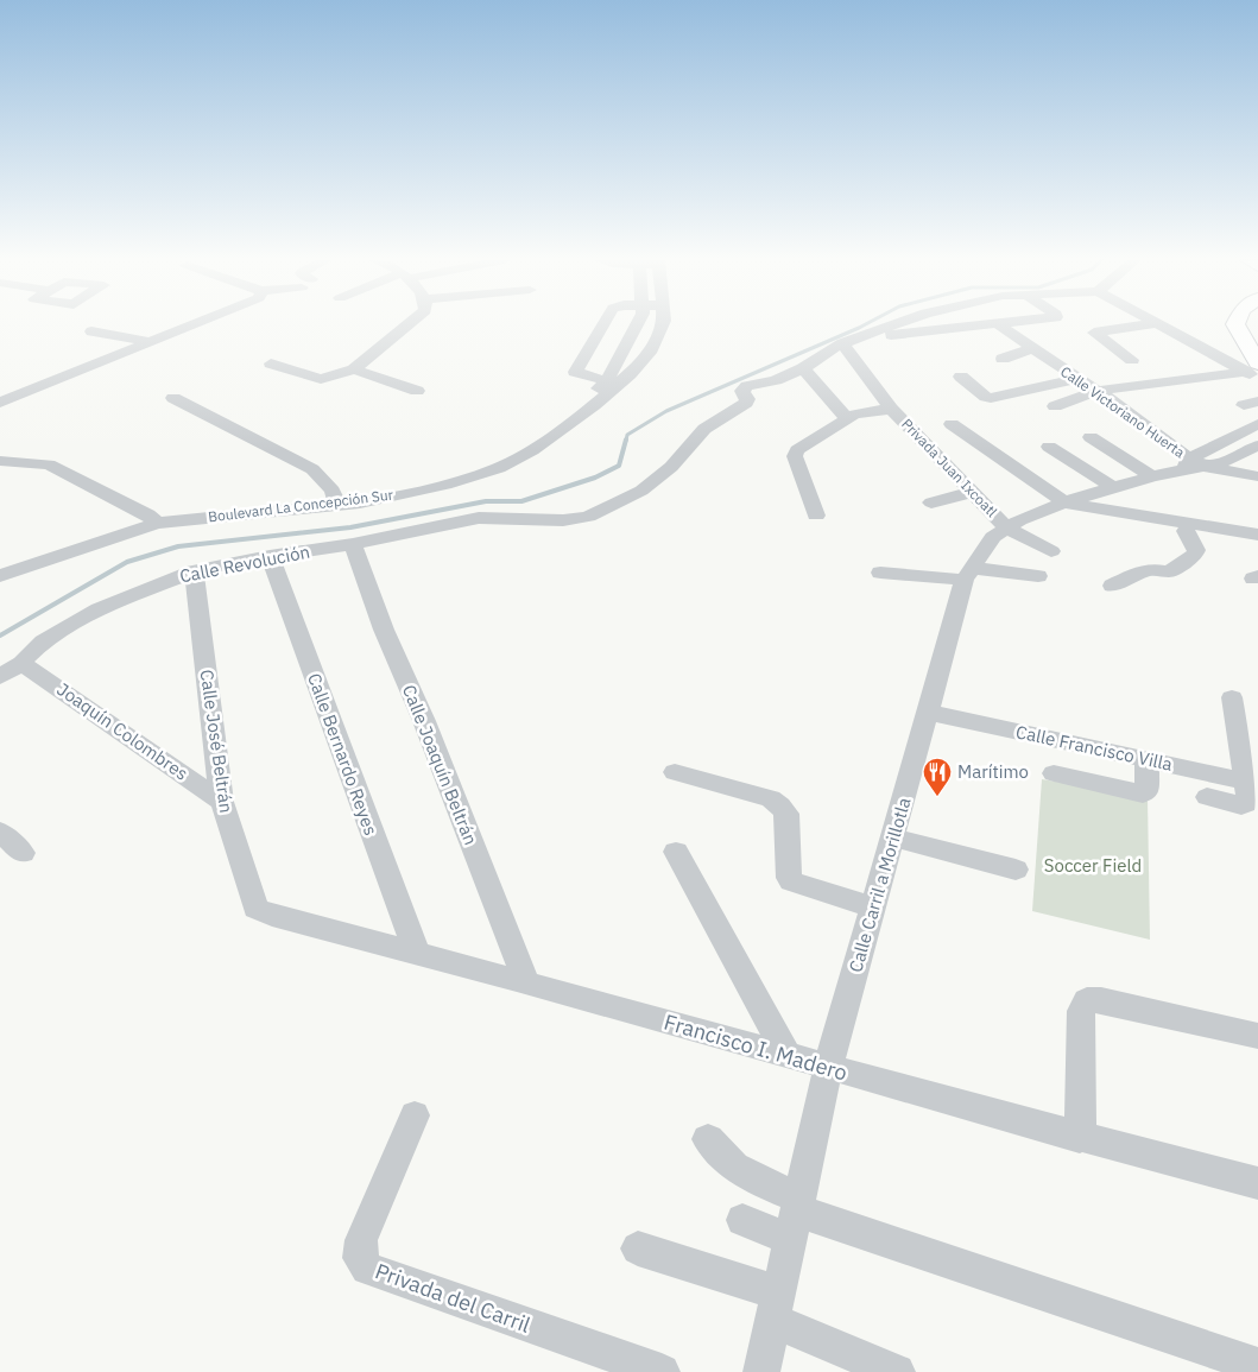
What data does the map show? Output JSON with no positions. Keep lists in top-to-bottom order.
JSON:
{
  "streets": {
    "street": [
      "Calle Victoriano Huerta",
      "Privada Juan Ixcoatl",
      "Boulevard La Concepción Sur",
      "Calle Revolución",
      "Joaquín Colombres",
      "Calle José Beltrán",
      "Calle Francisco Villa",
      "Calle Bernardo Reyes",
      "Calle Joaquín Beltrán",
      "Calle Carril a Morillotla",
      "Francisco I. Madero",
      "Privada del Carril"
    ]
  },
  "crossings": [
    ["Calle Victoriano Huerta", "Calle Carril a Morillotla"],
    ["Privada Juan Ixcoatl", "Calle Carril a Morillotla"],
    ["Calle Revolución", "Joaquín Colombres"],
    ["Calle Revolución", "Calle José Beltrán"],
    ["Calle Revolución", "Calle Bernardo Reyes"],
    ["Calle Revolución", "Calle Joaquín Beltrán"],
    ["Joaquín Colombres", "Calle José Beltrán"],
    ["Calle José Beltrán", "Francisco I. Madero"],
    ["Calle Francisco Villa", "Calle Carril a Morillotla"],
    ["Calle Bernardo Reyes", "Francisco I. Madero"],
    ["Calle Joaquín Beltrán", "Francisco I. Madero"],
    ["Calle Carril a Morillotla", "Francisco I. Madero"]
  ],
  "parks": ["Soccer Field"],
  "places": {
    "restaurant": ["Marítimo"]
  }
}
